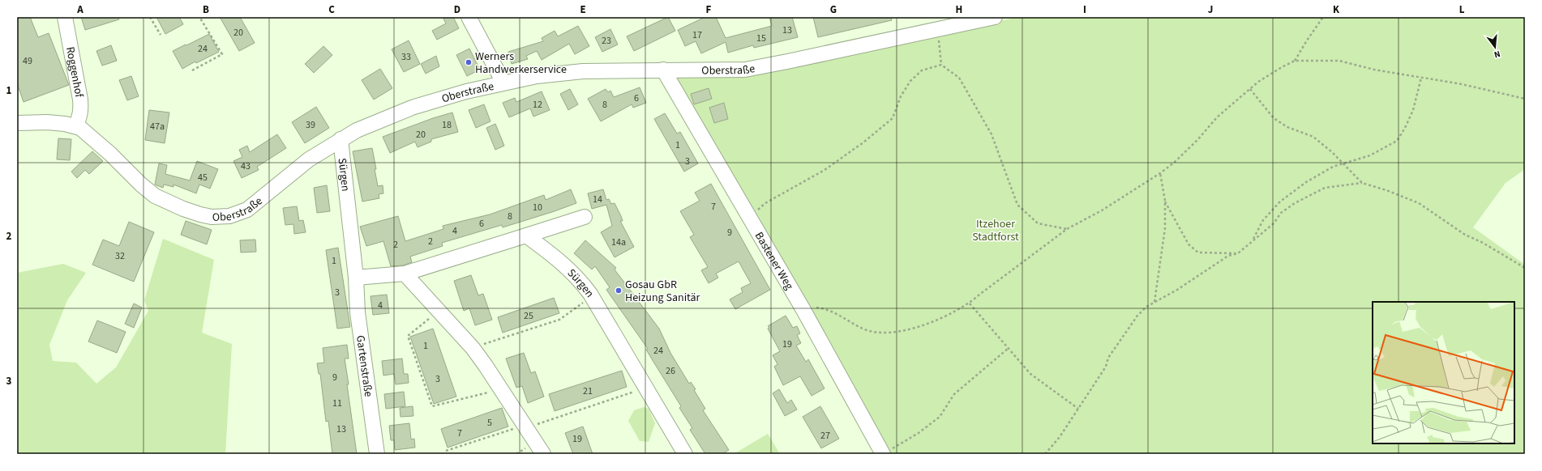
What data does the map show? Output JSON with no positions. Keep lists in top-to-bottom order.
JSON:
{
  "streets": {
    "street": [
      "Oberstraße",
      "Roggenhof",
      "Sürgen",
      "Bastener Weg",
      "Gartenstraße"
    ]
  },
  "crossings": [
    ["Oberstraße", "Roggenhof"],
    ["Oberstraße", "Sürgen"],
    ["Oberstraße", "Bastener Weg"],
    ["Sürgen", "Gartenstraße"]
  ],
  "parks": ["Itzehoer Stadtforst"],
  "places": ["Werners Handwerkerservice", "Gosau GbR Heizung Sanitär"],
  "house_numbers": [
    "13",
    "20",
    "17",
    "15",
    "23",
    "24",
    "33",
    "49",
    "6",
    "12",
    "8",
    "39",
    "18",
    "47a",
    "20",
    "1",
    "3",
    "43",
    "45",
    "14",
    "7",
    "10",
    "8",
    "6",
    "4",
    "9",
    "2",
    "14a",
    "2",
    "32",
    "1",
    "3",
    "4",
    "25",
    "19",
    "1",
    "24",
    "26",
    "9",
    "3",
    "21",
    "11",
    "5",
    "13",
    "7",
    "27",
    "19"
  ],
  "north": "bottom",
  "grid": {
    "columns": [
      "A",
      "B",
      "C",
      "D",
      "E",
      "F",
      "G",
      "H",
      "I",
      "J",
      "K",
      "L"
    ],
    "rows": ["1", "2", "3"]
  }
}
